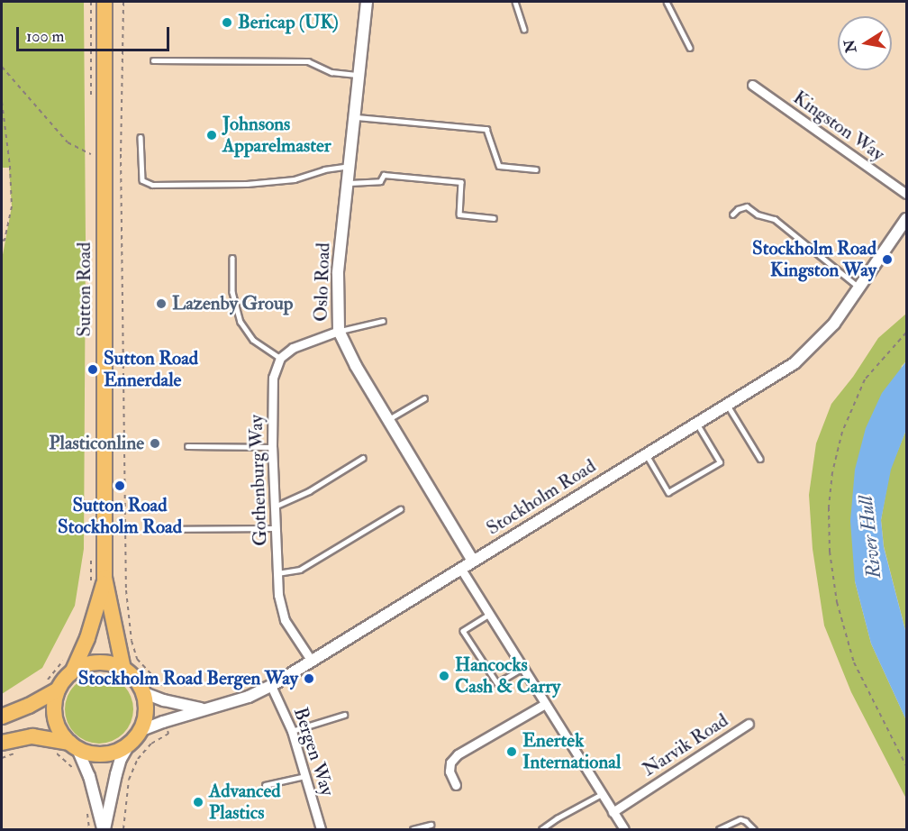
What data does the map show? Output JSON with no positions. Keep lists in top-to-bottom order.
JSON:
{
  "streets": {
    "highway": ["Sutton Road"],
    "street": [
      "Kingston Way",
      "Oslo Road",
      "Gothenburg Way",
      "Stockholm Road",
      "Narvik Road",
      "Bergen Way"
    ]
  },
  "crossings": [
    ["Oslo Road", "Stockholm Road"],
    ["Gothenburg Way", "Stockholm Road"],
    ["Stockholm Road", "Bergen Way"]
  ],
  "water": ["River Hull"],
  "places": [
    "Bericap (UK)",
    "Johnsons Apparelmaster",
    "Stockholm Road Kingston Way",
    "Lazenby Group",
    "Sutton Road Ennerdale",
    "Plasticonline",
    "Sutton Road Stockholm Road",
    "Hancocks Cash & Carry",
    "Stockholm Road Bergen Way",
    "Enertek International",
    "Advanced Plastics"
  ],
  "scale_bar": "100 m",
  "north": "left"
}
